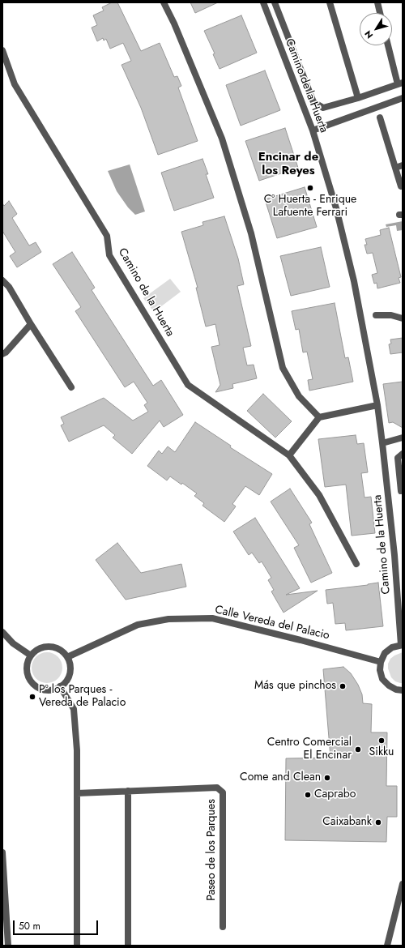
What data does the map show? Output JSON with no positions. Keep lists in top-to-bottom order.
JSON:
{
  "streets": {
    "street": ["Camino de la Huerta", "Calle Vereda del Palacio", "Paseo de los Parques"]
  },
  "districts": ["Encinar de los Reyes"],
  "places": [
    "Cº Huerta - Enrique Lafuente Ferrari",
    "Más que pinchos",
    "Pº los Parques - Vereda de Palacio",
    "Sikku",
    "Centro Comercial El Encinar",
    "Come and Clean",
    "Caprabo",
    "Caixabank"
  ],
  "scale_bar": "50 m",
  "north": "bottom left"
}
